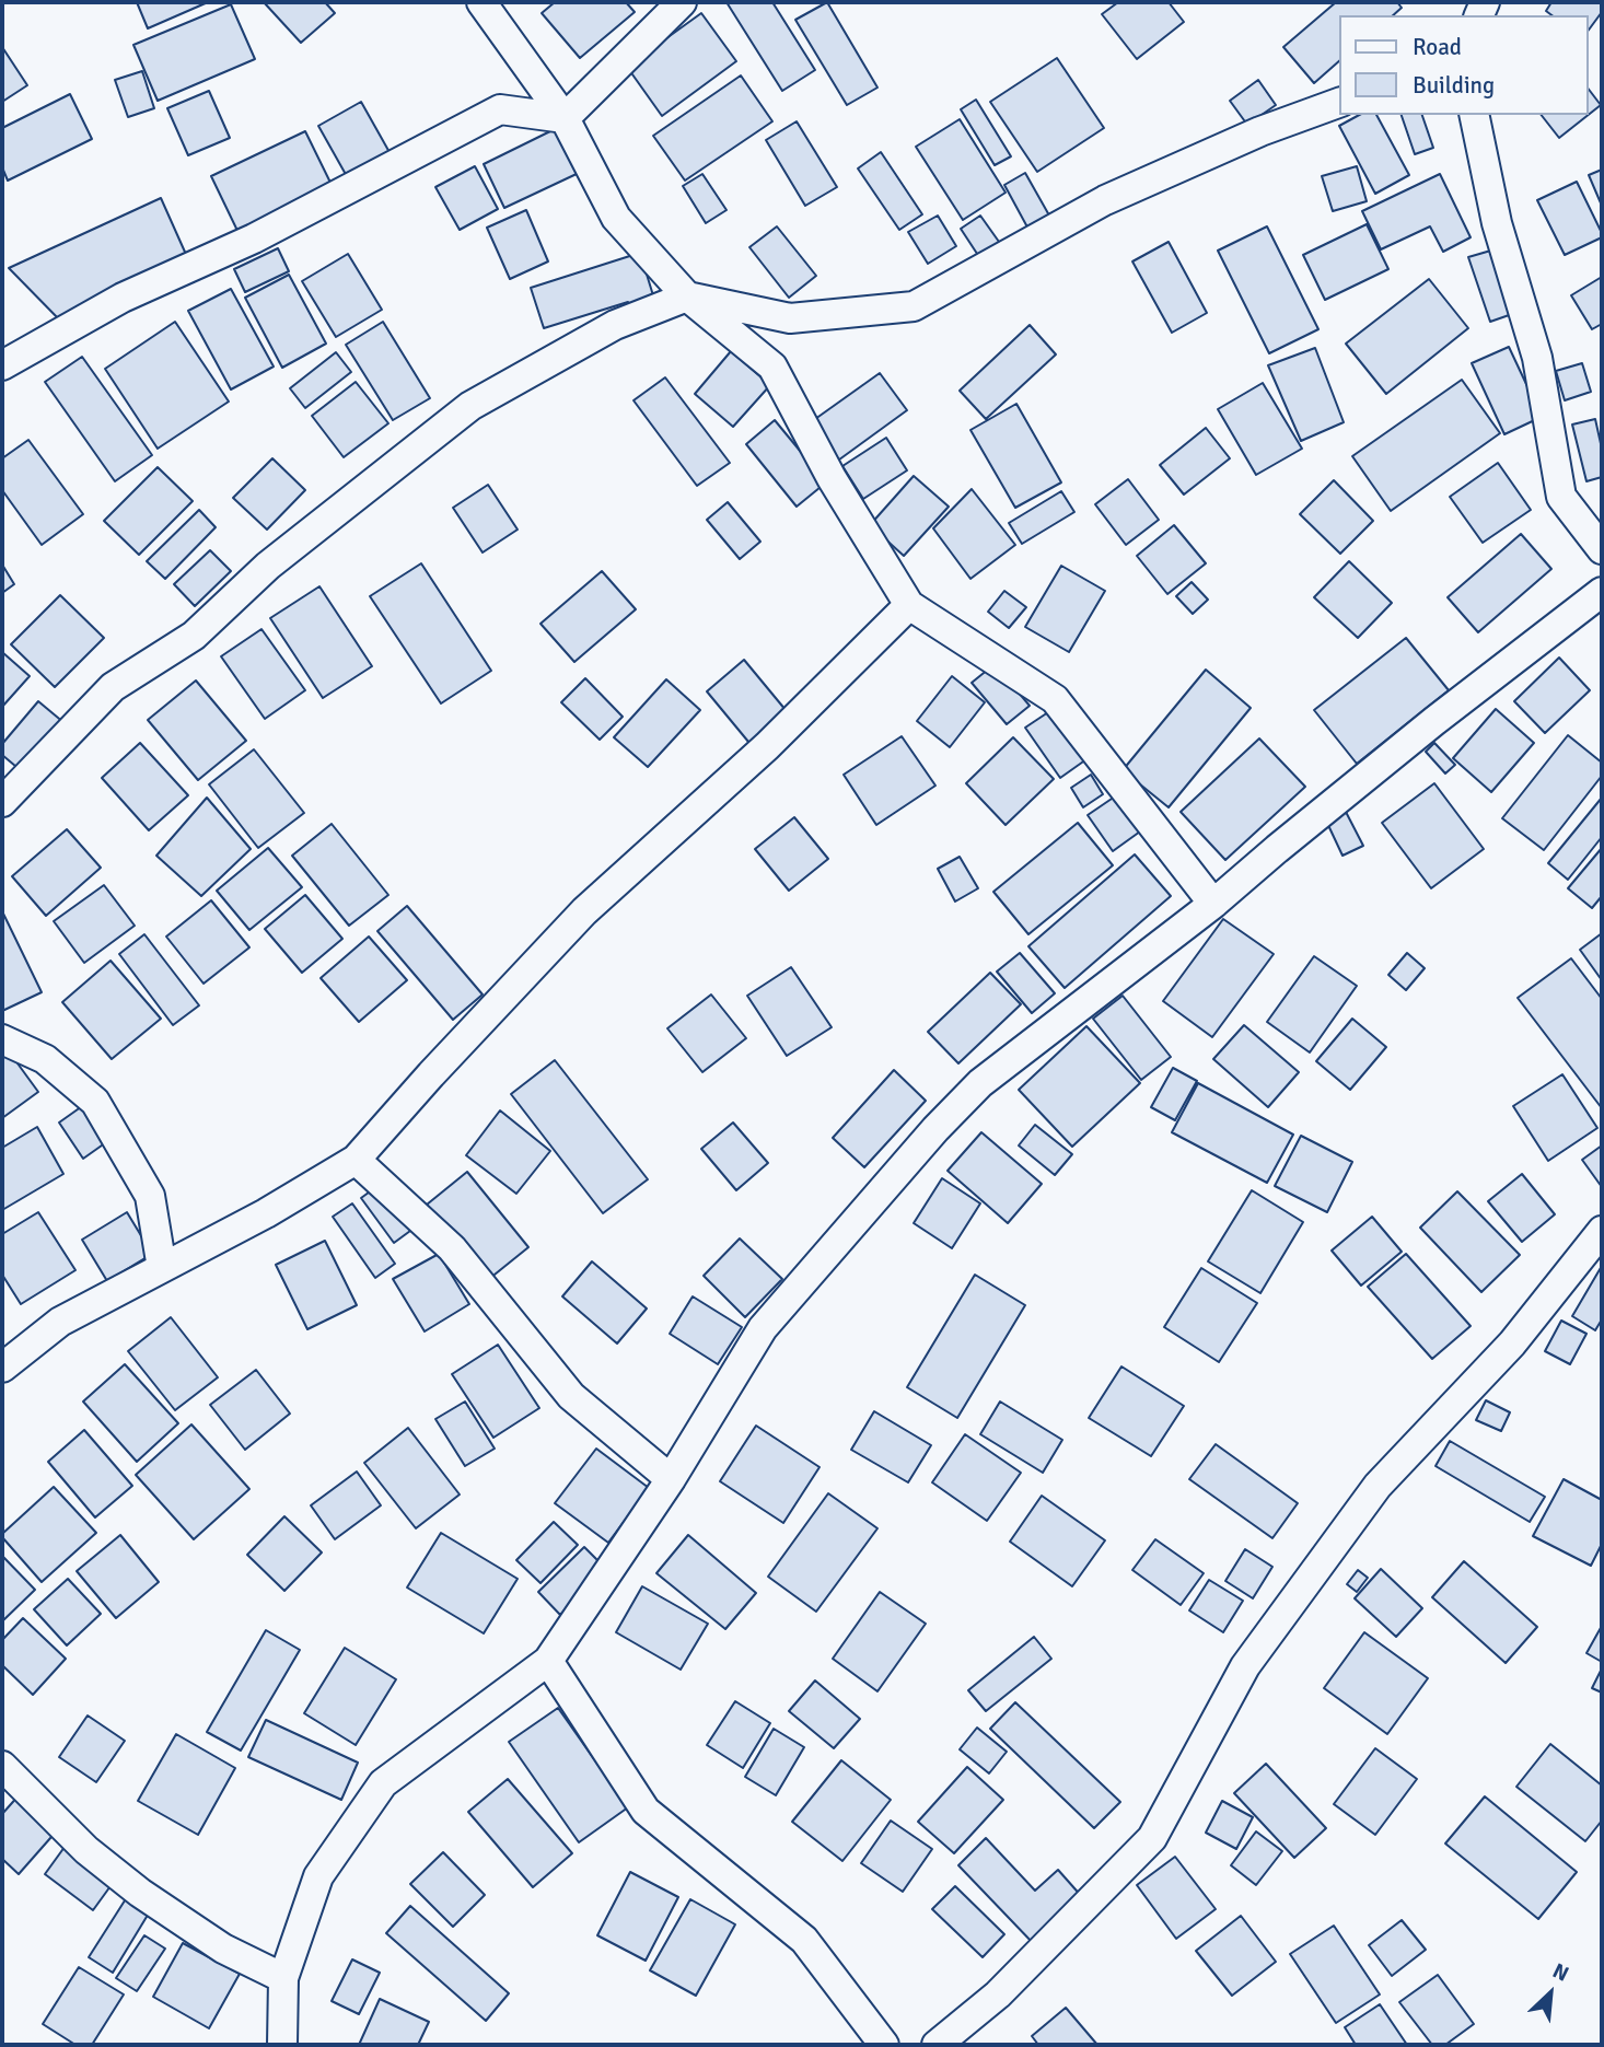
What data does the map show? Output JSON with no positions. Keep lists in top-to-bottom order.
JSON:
{
  "legend": ["Road", "Building"],
  "north": "top right"
}
